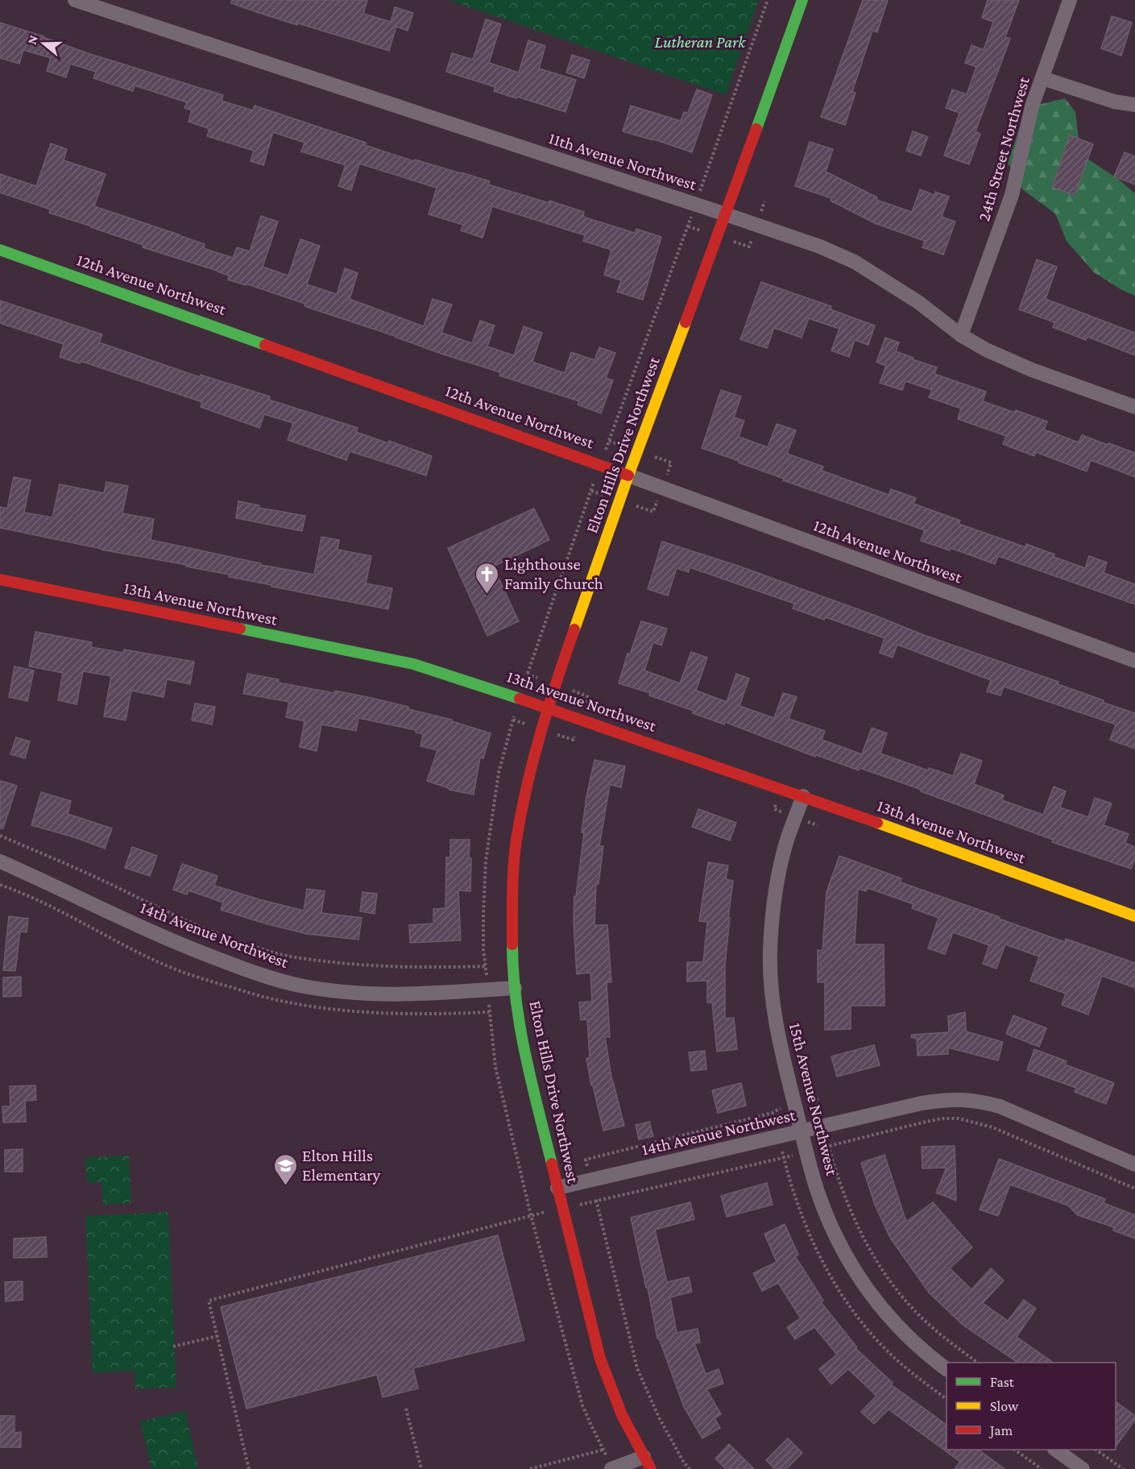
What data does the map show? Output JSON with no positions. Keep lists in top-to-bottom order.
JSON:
{
  "streets": {
    "street": [
      "24th Street Northwest",
      "11th Avenue Northwest",
      "12th Avenue Northwest",
      "Elton Hills Drive Northwest",
      "13th Avenue Northwest",
      "14th Avenue Northwest",
      "15th Avenue Northwest"
    ]
  },
  "crossings": [
    ["24th Street Northwest", "11th Avenue Northwest"],
    ["11th Avenue Northwest", "Elton Hills Drive Northwest"],
    ["12th Avenue Northwest", "Elton Hills Drive Northwest"],
    ["Elton Hills Drive Northwest", "13th Avenue Northwest"],
    ["Elton Hills Drive Northwest", "14th Avenue Northwest"],
    ["13th Avenue Northwest", "15th Avenue Northwest"],
    ["14th Avenue Northwest", "15th Avenue Northwest"]
  ],
  "parks": ["Lutheran Park"],
  "places": {
    "church": ["Lighthouse Family Church"],
    "school or university": ["Elton Hills Elementary"]
  },
  "legend": ["Fast", "Slow", "Jam"],
  "north": "left"
}
